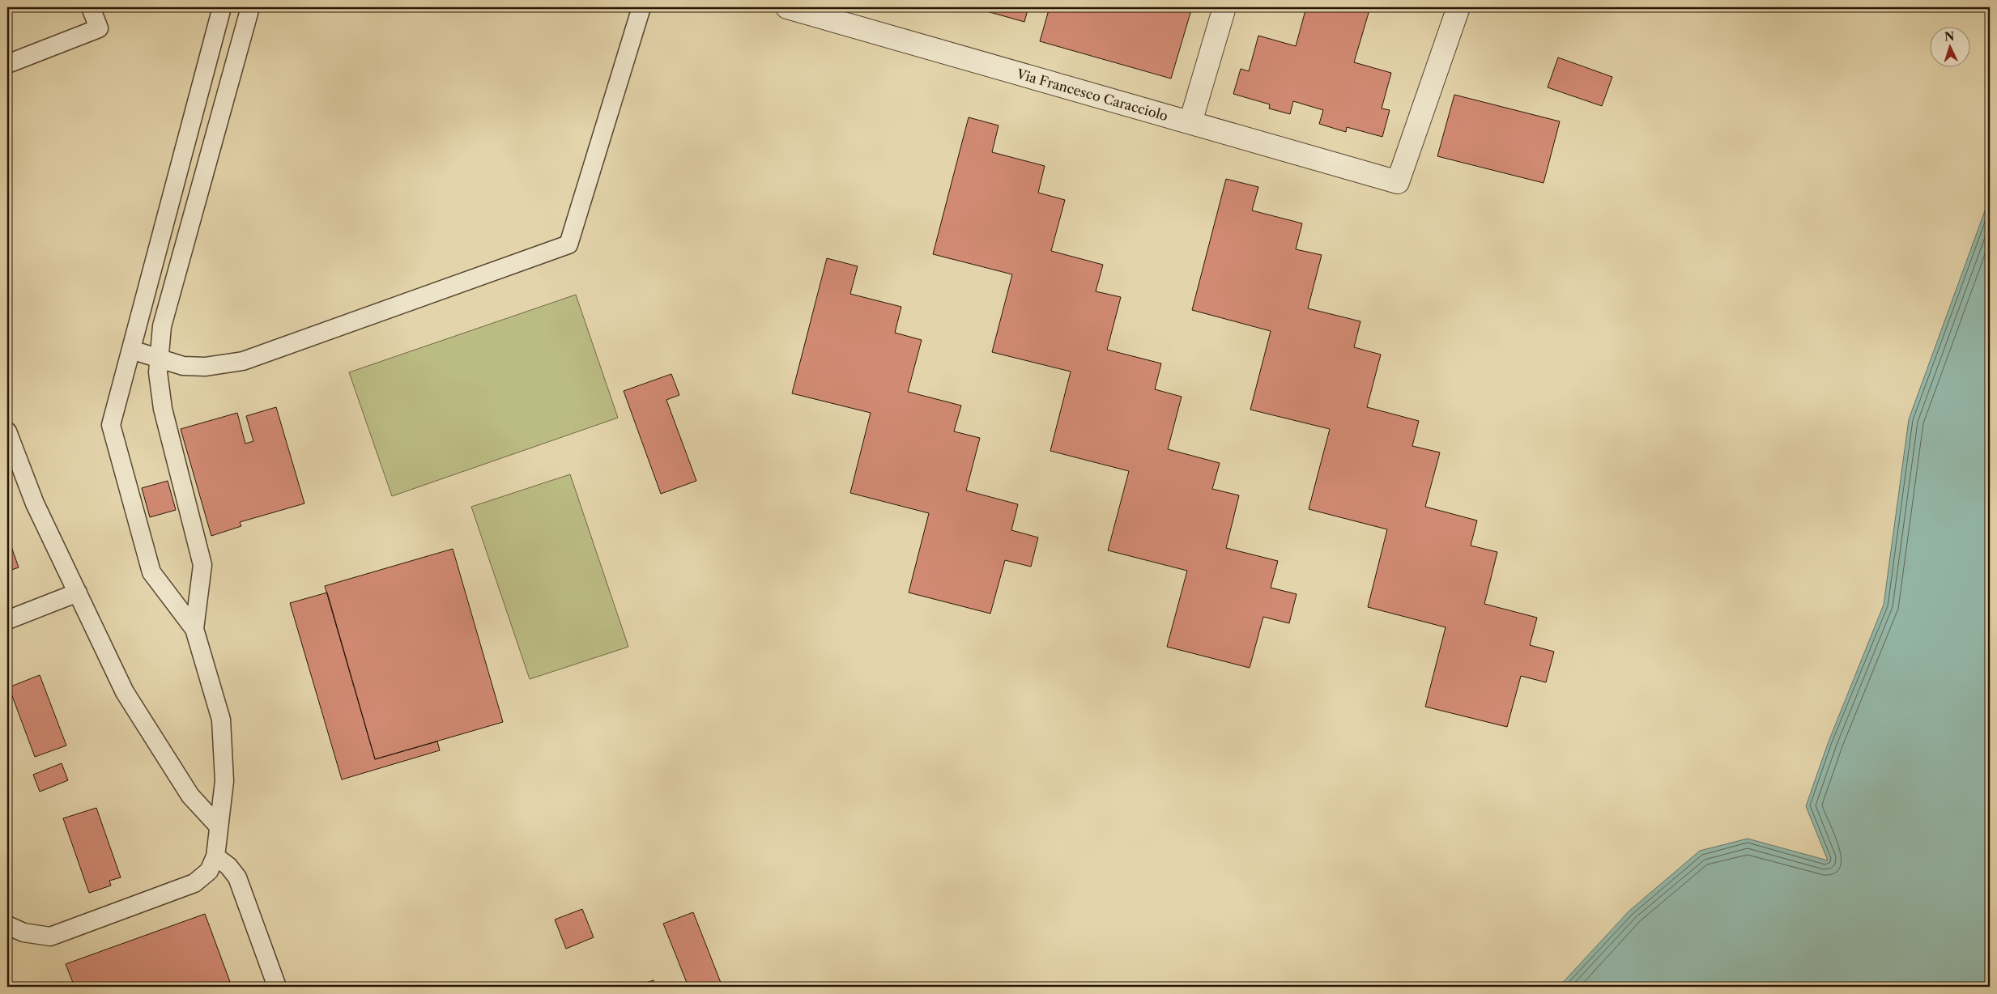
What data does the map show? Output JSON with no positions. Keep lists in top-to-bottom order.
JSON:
{
  "streets": {
    "street": ["Via Francesco Caracciolo"]
  },
  "north": "top"
}
